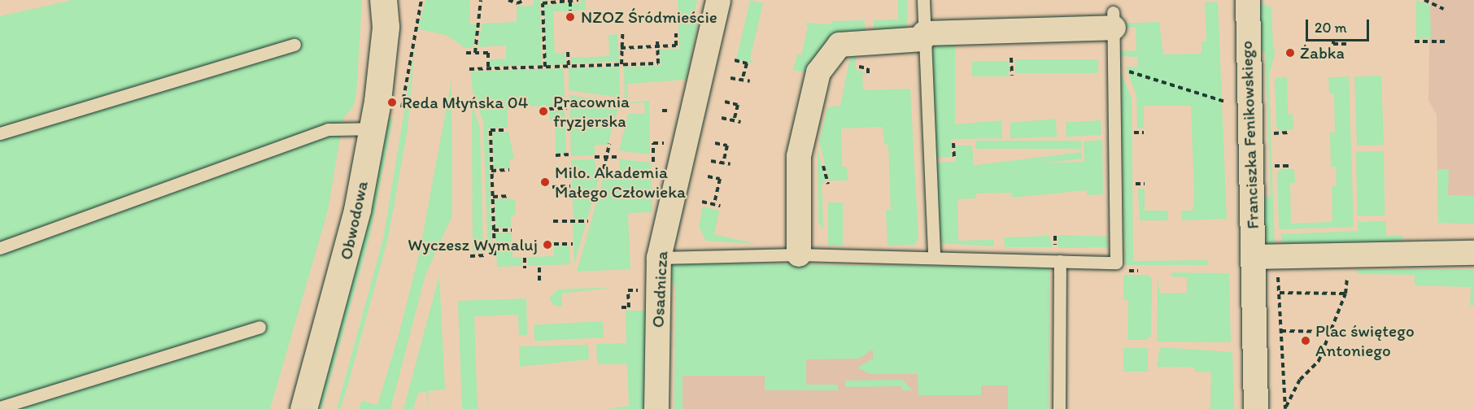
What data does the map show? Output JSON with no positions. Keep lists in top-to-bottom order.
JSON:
{
  "streets": {
    "main road": ["Obwodowa"],
    "street": ["Franciszka Fenikowskiego", "Osadnicza"]
  },
  "places": [
    "NZOZ Śródmieście",
    "Żabka",
    "Reda Młyńska 04",
    "Pracownia fryzjerska",
    "Milo. Akademia Małego Człowieka",
    "Wyczesz Wymaluj",
    "Plac świętego Antoniego"
  ],
  "scale_bar": "20 m"
}
